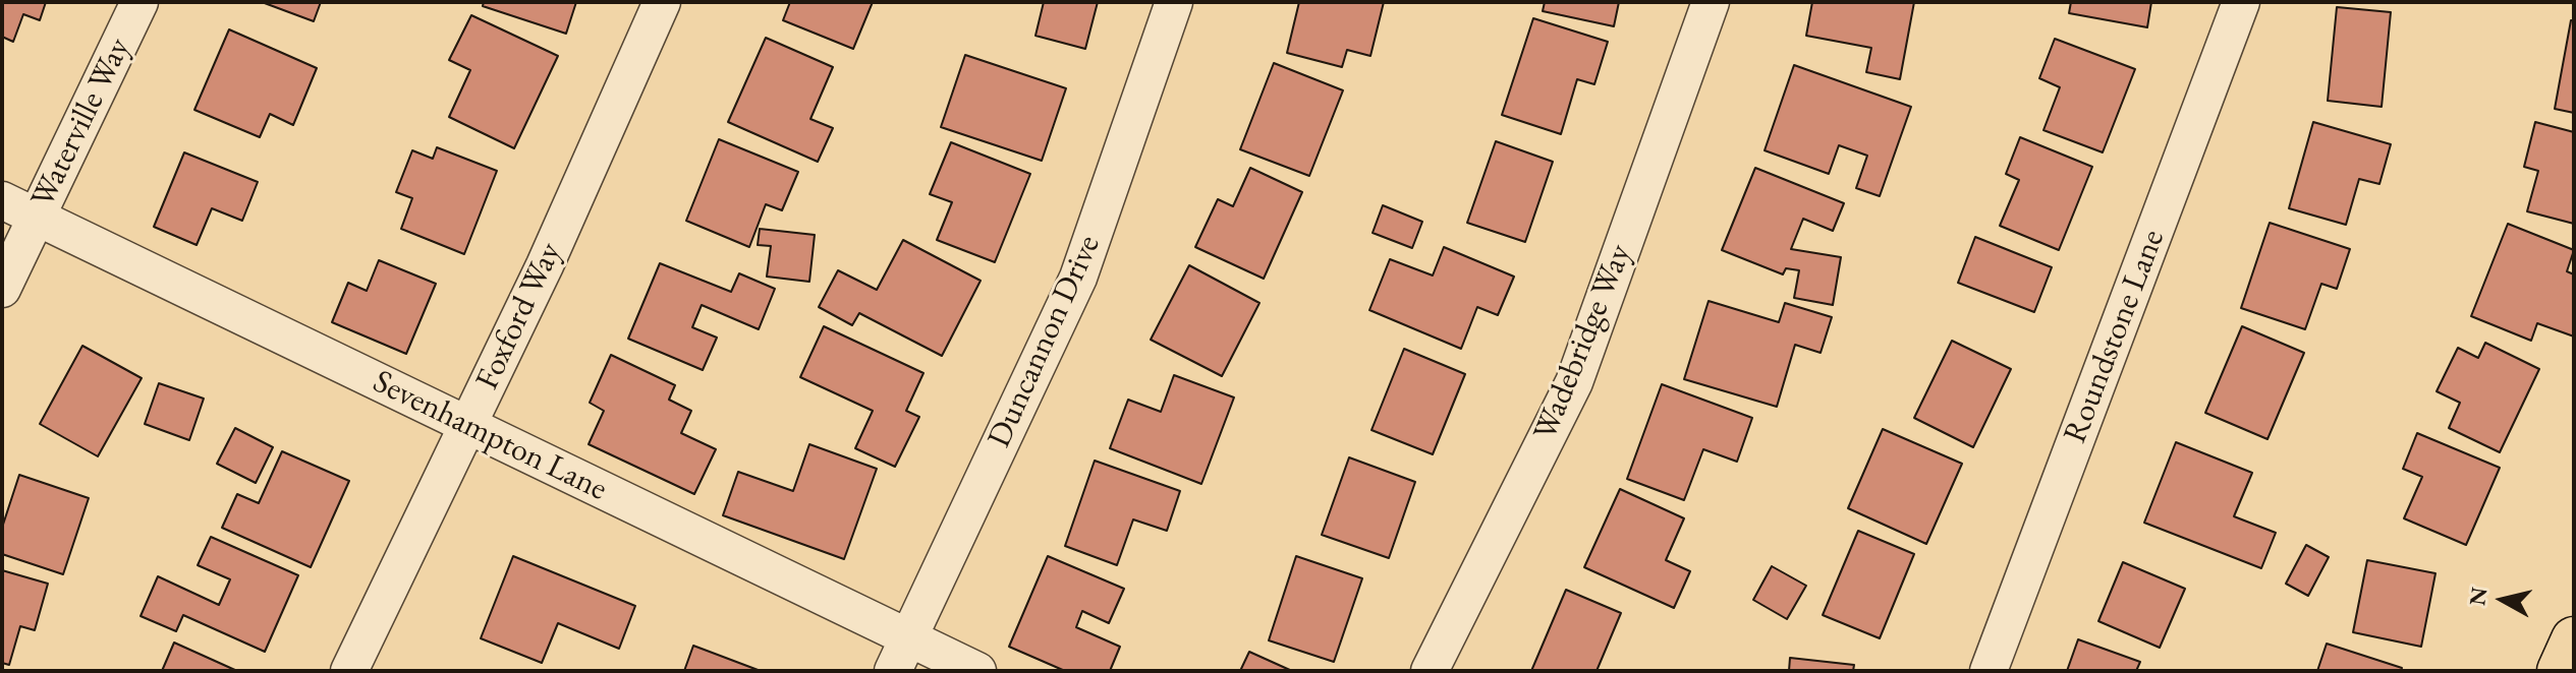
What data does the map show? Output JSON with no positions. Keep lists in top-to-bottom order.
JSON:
{
  "streets": {
    "street": [
      "Waterville Way",
      "Foxford Way",
      "Roundstone Lane",
      "Duncannon Drive",
      "Wadebridge Way",
      "Sevenhampton Lane"
    ]
  },
  "crossings": [
    ["Waterville Way", "Sevenhampton Lane"],
    ["Foxford Way", "Sevenhampton Lane"],
    ["Duncannon Drive", "Sevenhampton Lane"]
  ],
  "north": "left"
}
